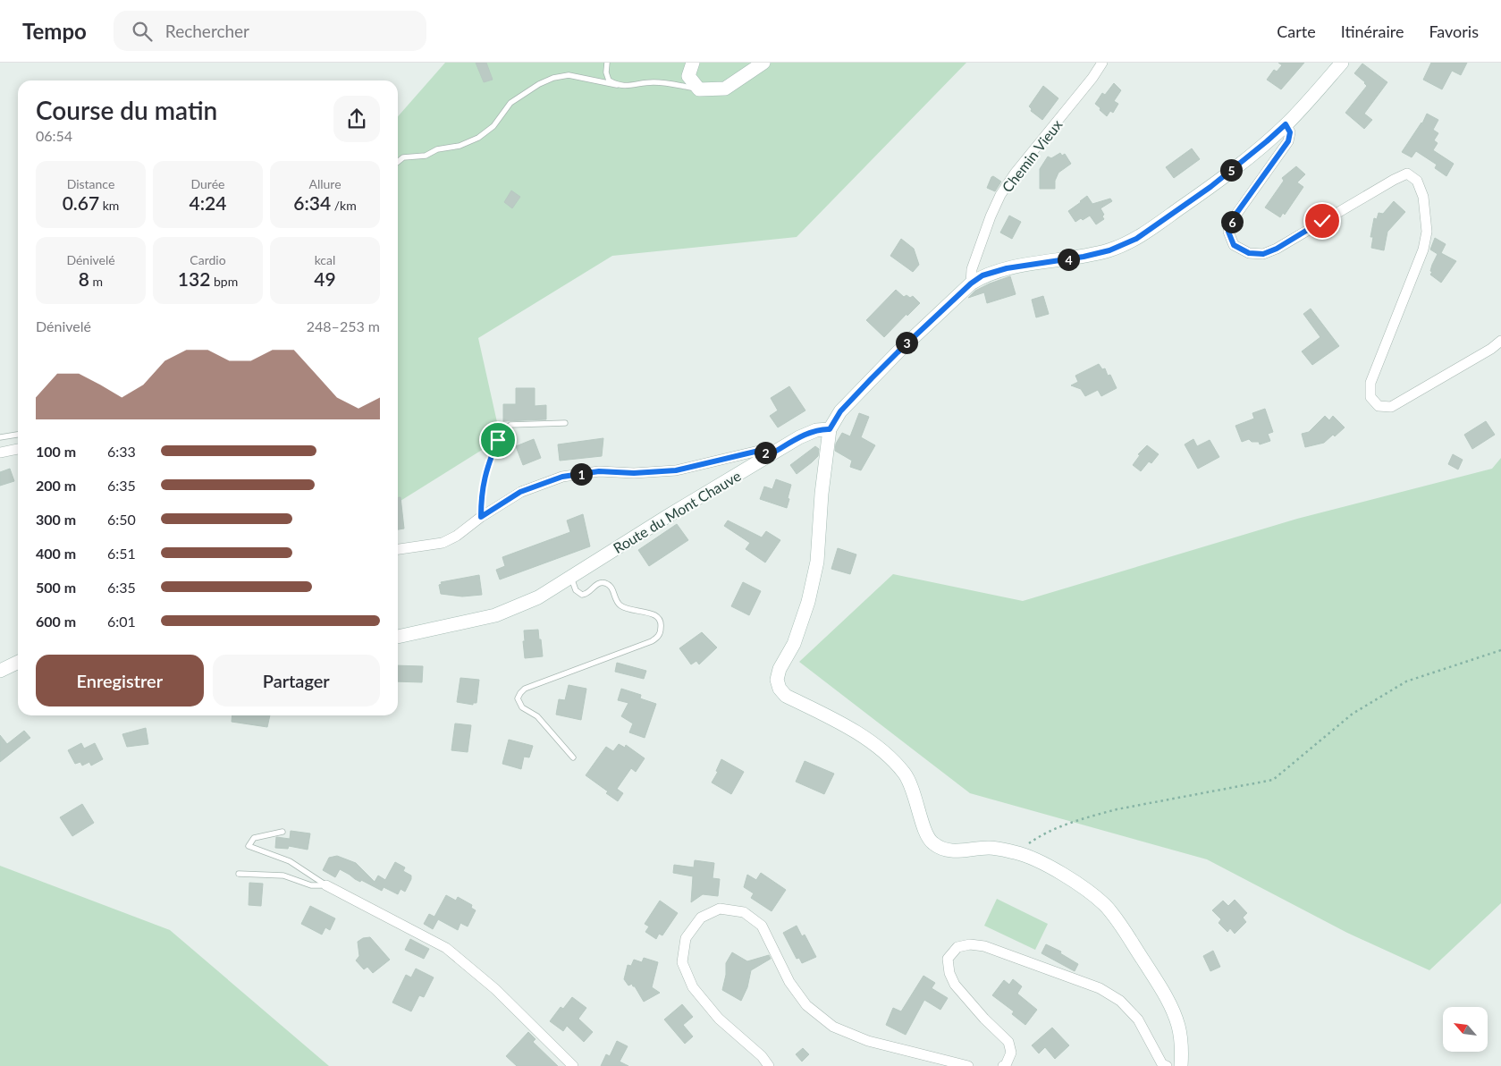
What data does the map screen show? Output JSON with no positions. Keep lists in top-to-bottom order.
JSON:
{
  "streets": {
    "street": ["Chemin Vieux", "Route du Mont Chauve"]
  },
  "north": "top left",
  "page": {
    "header": "Tempo",
    "search": "Rechercher",
    "nav": ["Carte", "Itinéraire", "Favoris"],
    "heading": ["Course du matin", "06:54"],
    "stats": [
      ["Distance", "0.67 km"],
      ["Durée", "4:24"],
      ["Allure", "6:34 /km"],
      ["Dénivelé", "8 m"],
      ["Cardio", "132 bpm"],
      ["kcal", "49"]
    ],
    "pins": [
      "5",
      "6",
      "4",
      "3",
      "2",
      "1"
    ],
    "chart": ["Dénivelé", "248–253 m"],
    "list": [
      {
        "name": "100 m",
        "note": "6:33"
      },
      {
        "name": "200 m",
        "note": "6:35"
      },
      {
        "name": "300 m",
        "note": "6:50"
      },
      {
        "name": "400 m",
        "note": "6:51"
      },
      {
        "name": "500 m",
        "note": "6:35"
      },
      {
        "name": "600 m",
        "note": "6:01"
      }
    ],
    "buttons": ["Enregistrer", "Partager"]
  }
}
